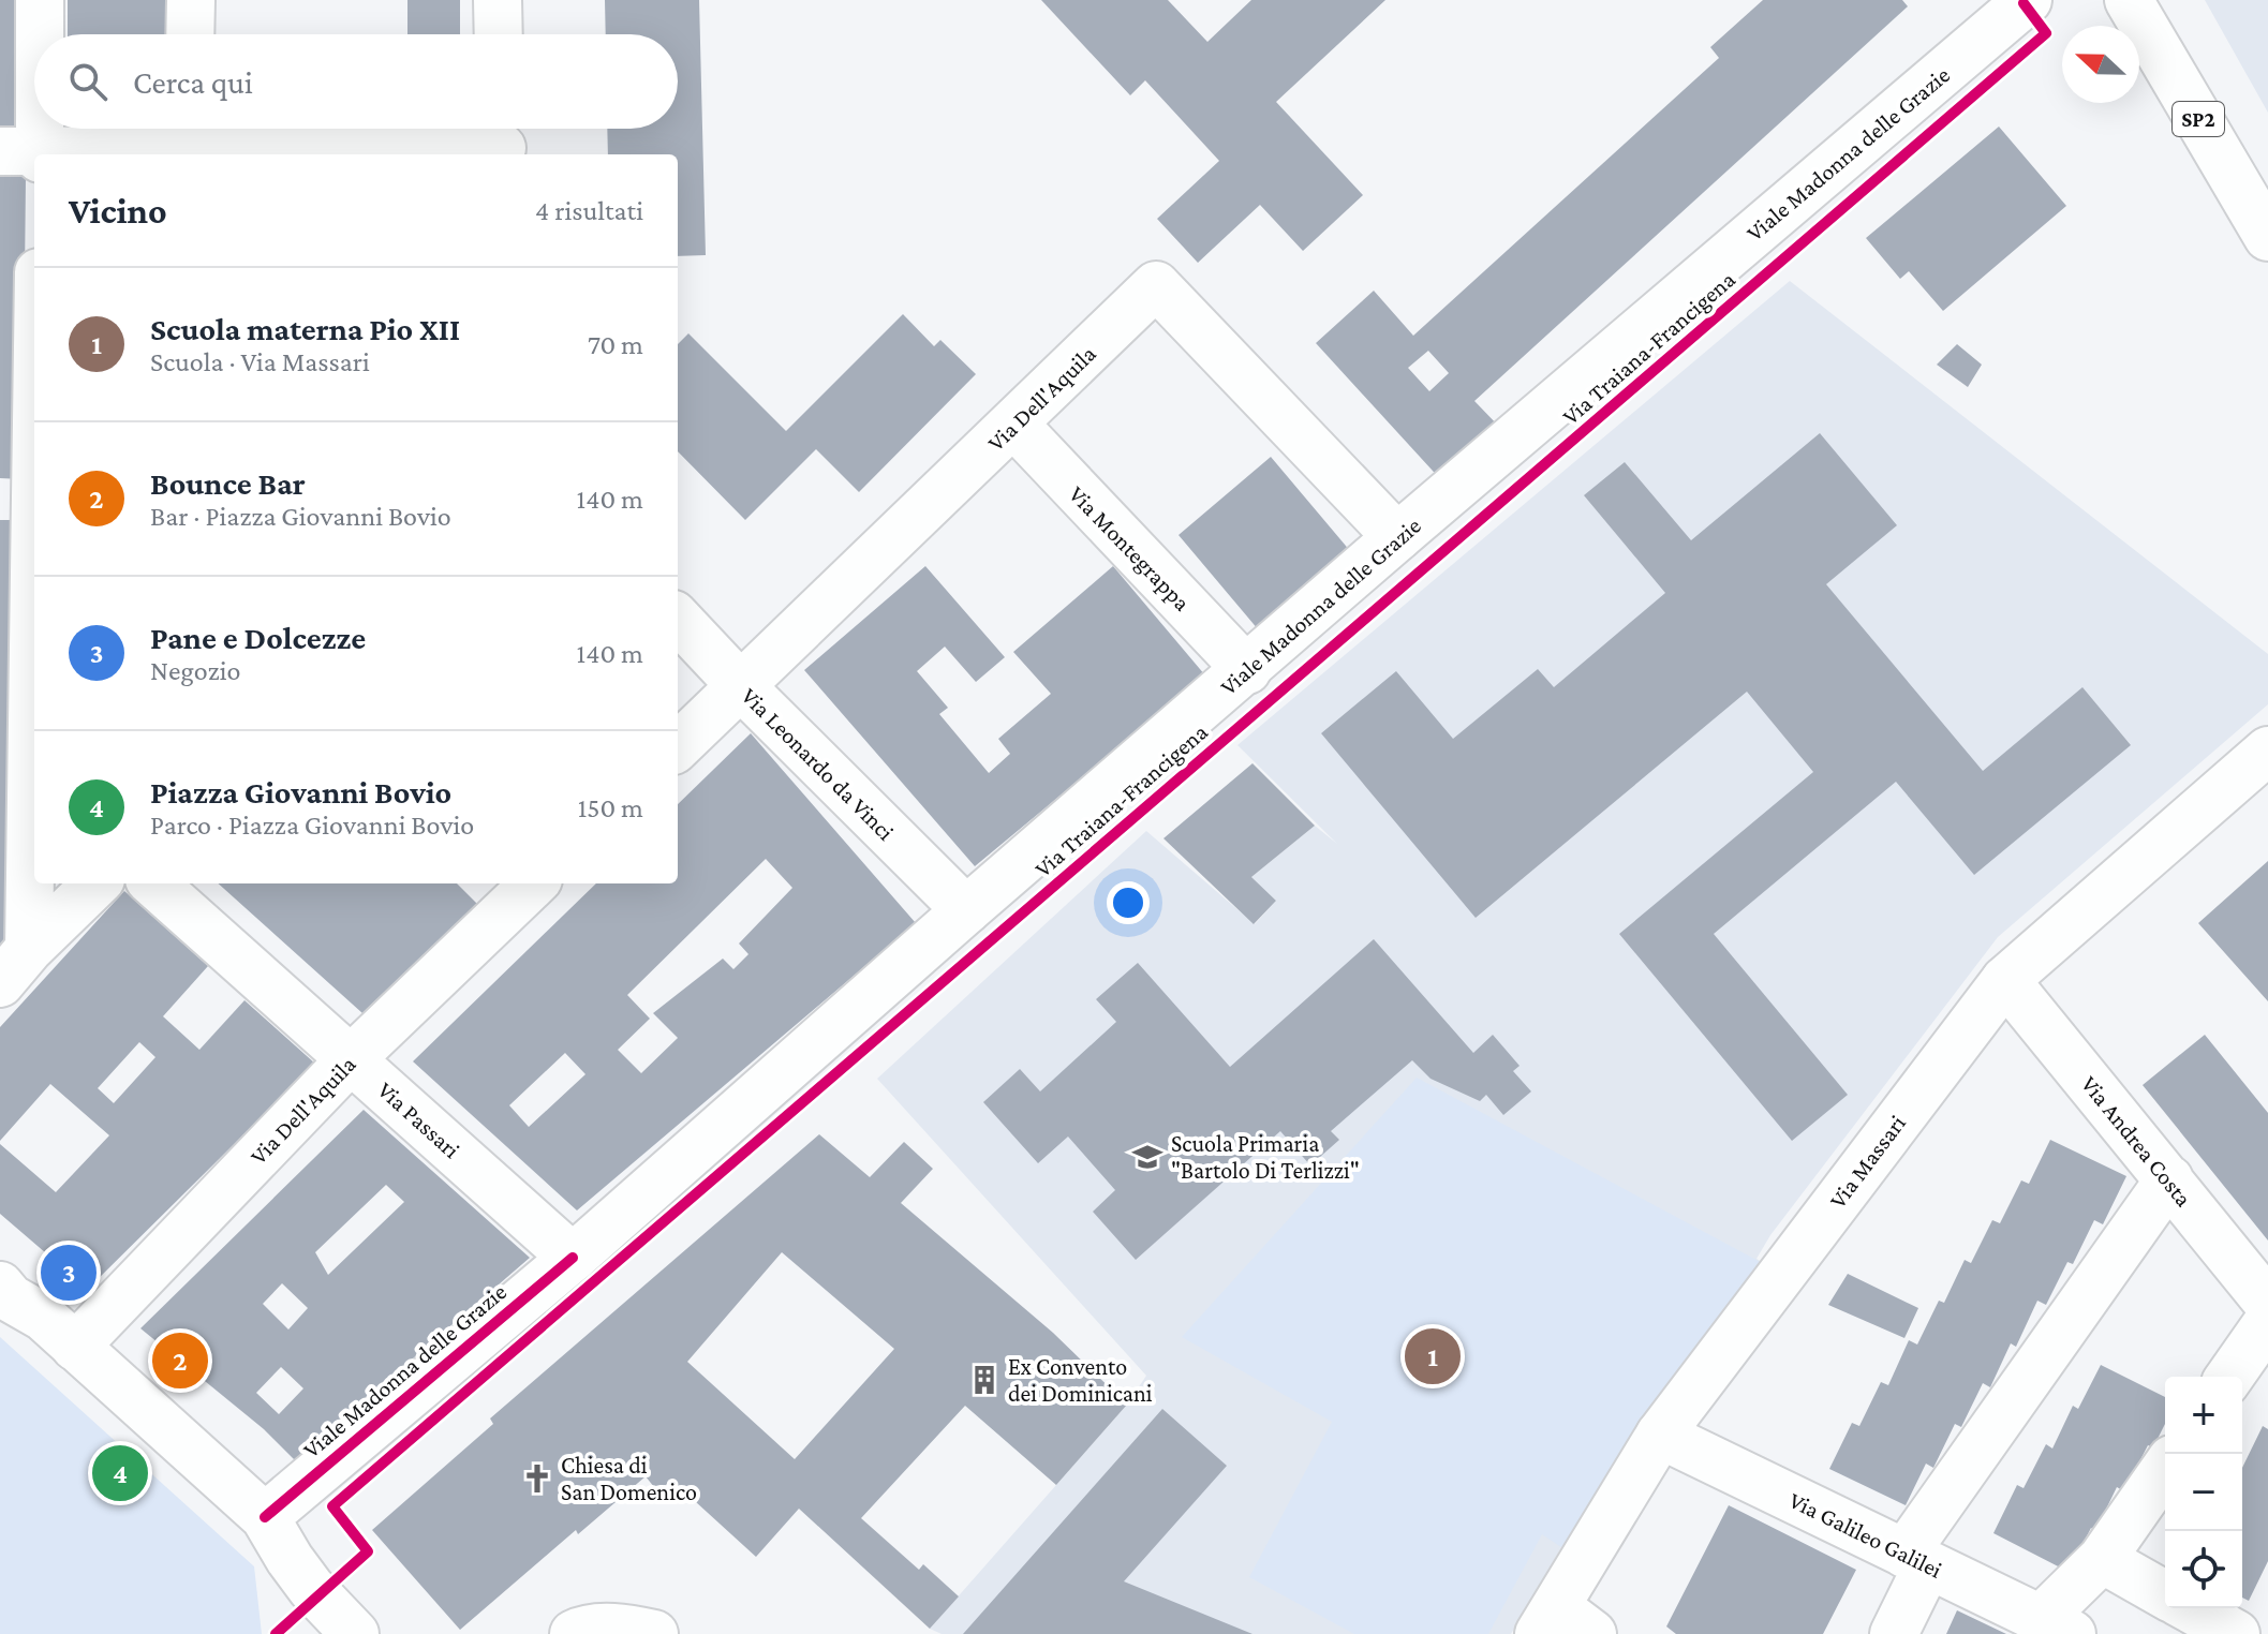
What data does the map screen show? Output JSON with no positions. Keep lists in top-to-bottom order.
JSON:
{
  "streets": {
    "street": [
      "SP2",
      "Viale Madonna delle Grazie",
      "Via Dell'Aquila",
      "Via Montegrappa",
      "Via Leonardo da Vinci",
      "Via Passari",
      "Via Andrea Costa",
      "Via Massari",
      "Via Galileo Galilei"
    ],
    "cycle path": ["Via Traiana-Francigena"]
  },
  "crossings": [
    ["Viale Madonna delle Grazie", "Via Dell'Aquila"],
    ["Viale Madonna delle Grazie", "Via Montegrappa"],
    ["Viale Madonna delle Grazie", "Via Leonardo da Vinci"],
    ["Viale Madonna delle Grazie", "Via Passari"],
    ["Via Dell'Aquila", "Via Montegrappa"],
    ["Via Dell'Aquila", "Via Leonardo da Vinci"],
    ["Via Dell'Aquila", "Via Passari"],
    ["Via Andrea Costa", "Via Massari"],
    ["Via Massari", "Via Galileo Galilei"]
  ],
  "places": {
    "school or university": ["Scuola Primaria \"Bartolo Di Terlizzi\""],
    "building": ["Ex Convento dei Dominicani"],
    "church": ["Chiesa di San Domenico"]
  },
  "north": "left",
  "page": {
    "search": "Cerca qui",
    "heading": ["Vicino", "4 risultati"],
    "list": [
      {
        "mark": "1",
        "name": "Scuola materna Pio XII",
        "note": "Scuola · Via Massari",
        "value": "70 m"
      },
      {
        "mark": "2",
        "name": "Bounce Bar",
        "note": "Bar · Piazza Giovanni Bovio",
        "value": "140 m"
      },
      {
        "mark": "3",
        "name": "Pane e Dolcezze",
        "note": "Negozio",
        "value": "140 m"
      },
      {
        "mark": "4",
        "name": "Piazza Giovanni Bovio",
        "note": "Parco · Piazza Giovanni Bovio",
        "value": "150 m"
      }
    ],
    "pins": [
      "3",
      "1",
      "2",
      "4"
    ],
    "map_buttons": ["+", "−"]
  }
}
